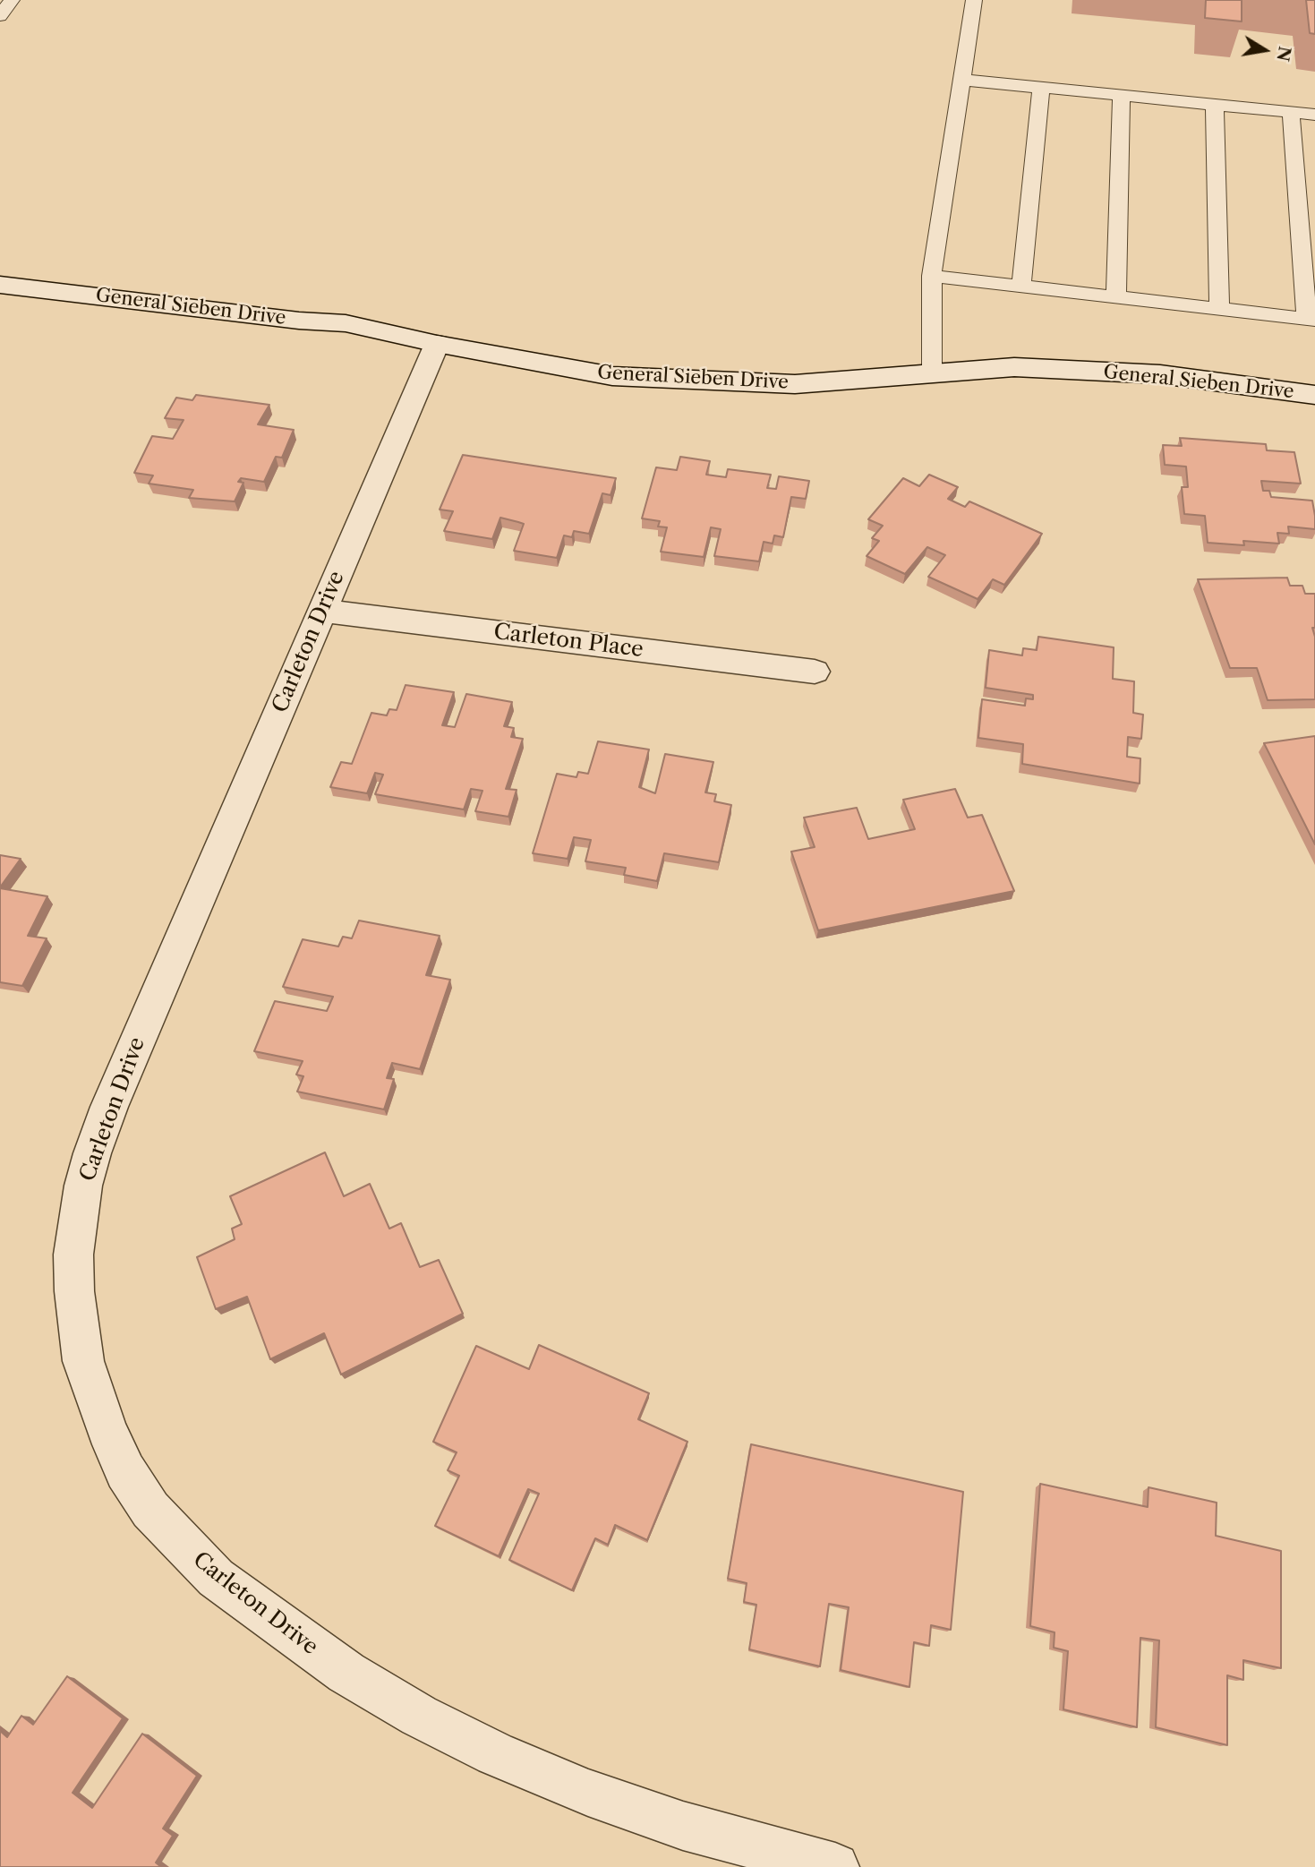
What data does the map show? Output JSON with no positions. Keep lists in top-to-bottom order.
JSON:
{
  "streets": {
    "street": ["General Sieben Drive", "Carleton Place", "Carleton Drive"]
  },
  "crossings": [
    ["General Sieben Drive", "Carleton Drive"],
    ["Carleton Place", "Carleton Drive"]
  ],
  "north": "right"
}
